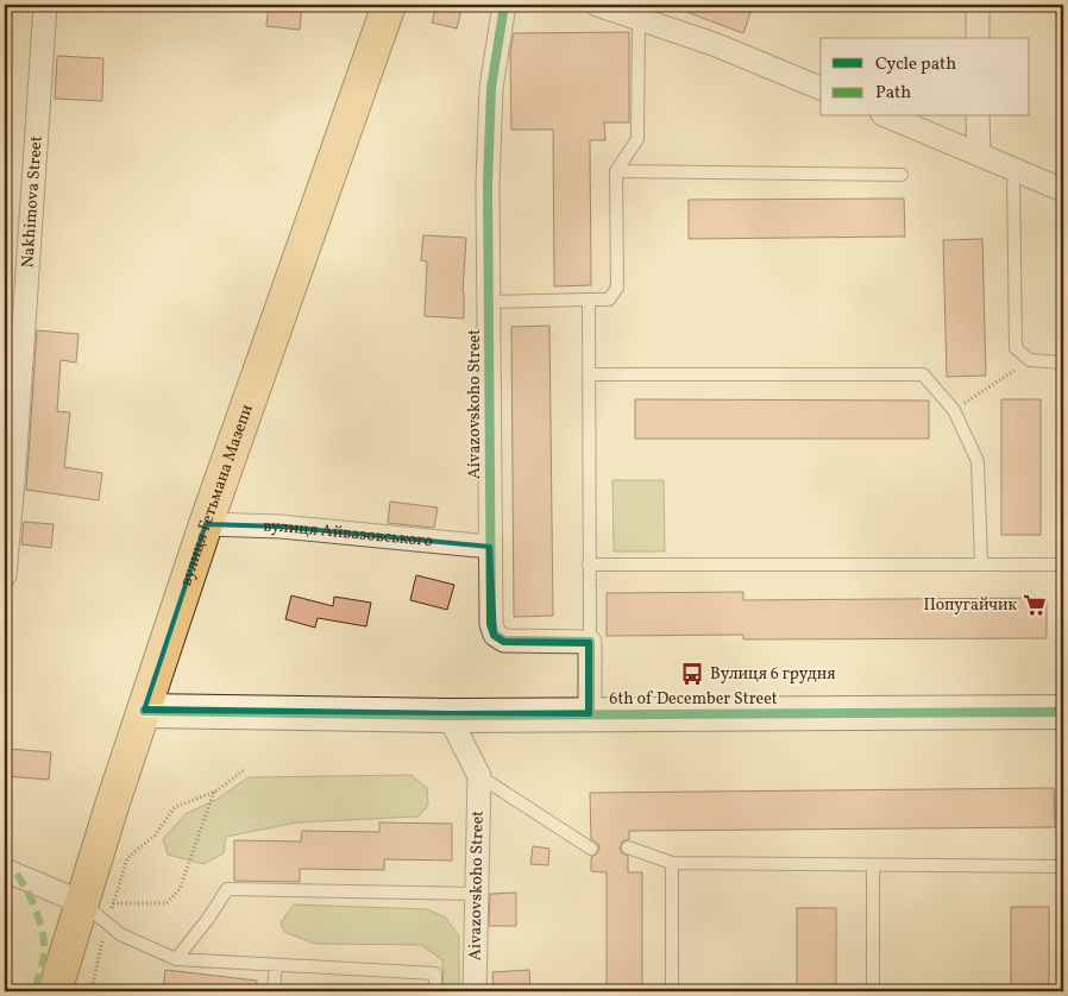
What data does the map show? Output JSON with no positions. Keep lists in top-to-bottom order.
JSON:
{
  "streets": {
    "highway": ["вулиця Гетьмана Мазепи"],
    "street": [
      "Nakhimova Street",
      "Aivazovskoho Street",
      "вулиця Айвазовського",
      "6th of December Street"
    ]
  },
  "crossings": [
    ["Aivazovskoho Street", "вулиця Айвазовського"],
    ["Aivazovskoho Street", "6th of December Street"],
    ["вулиця Гетьмана Мазепи", "вулиця Айвазовського"],
    ["вулиця Гетьмана Мазепи", "6th of December Street"]
  ],
  "places": {
    "supermarket": ["Попугайчик"],
    "bus stop": ["Вулиця 6 грудня"]
  },
  "legend": ["Cycle path", "Path"]
}
